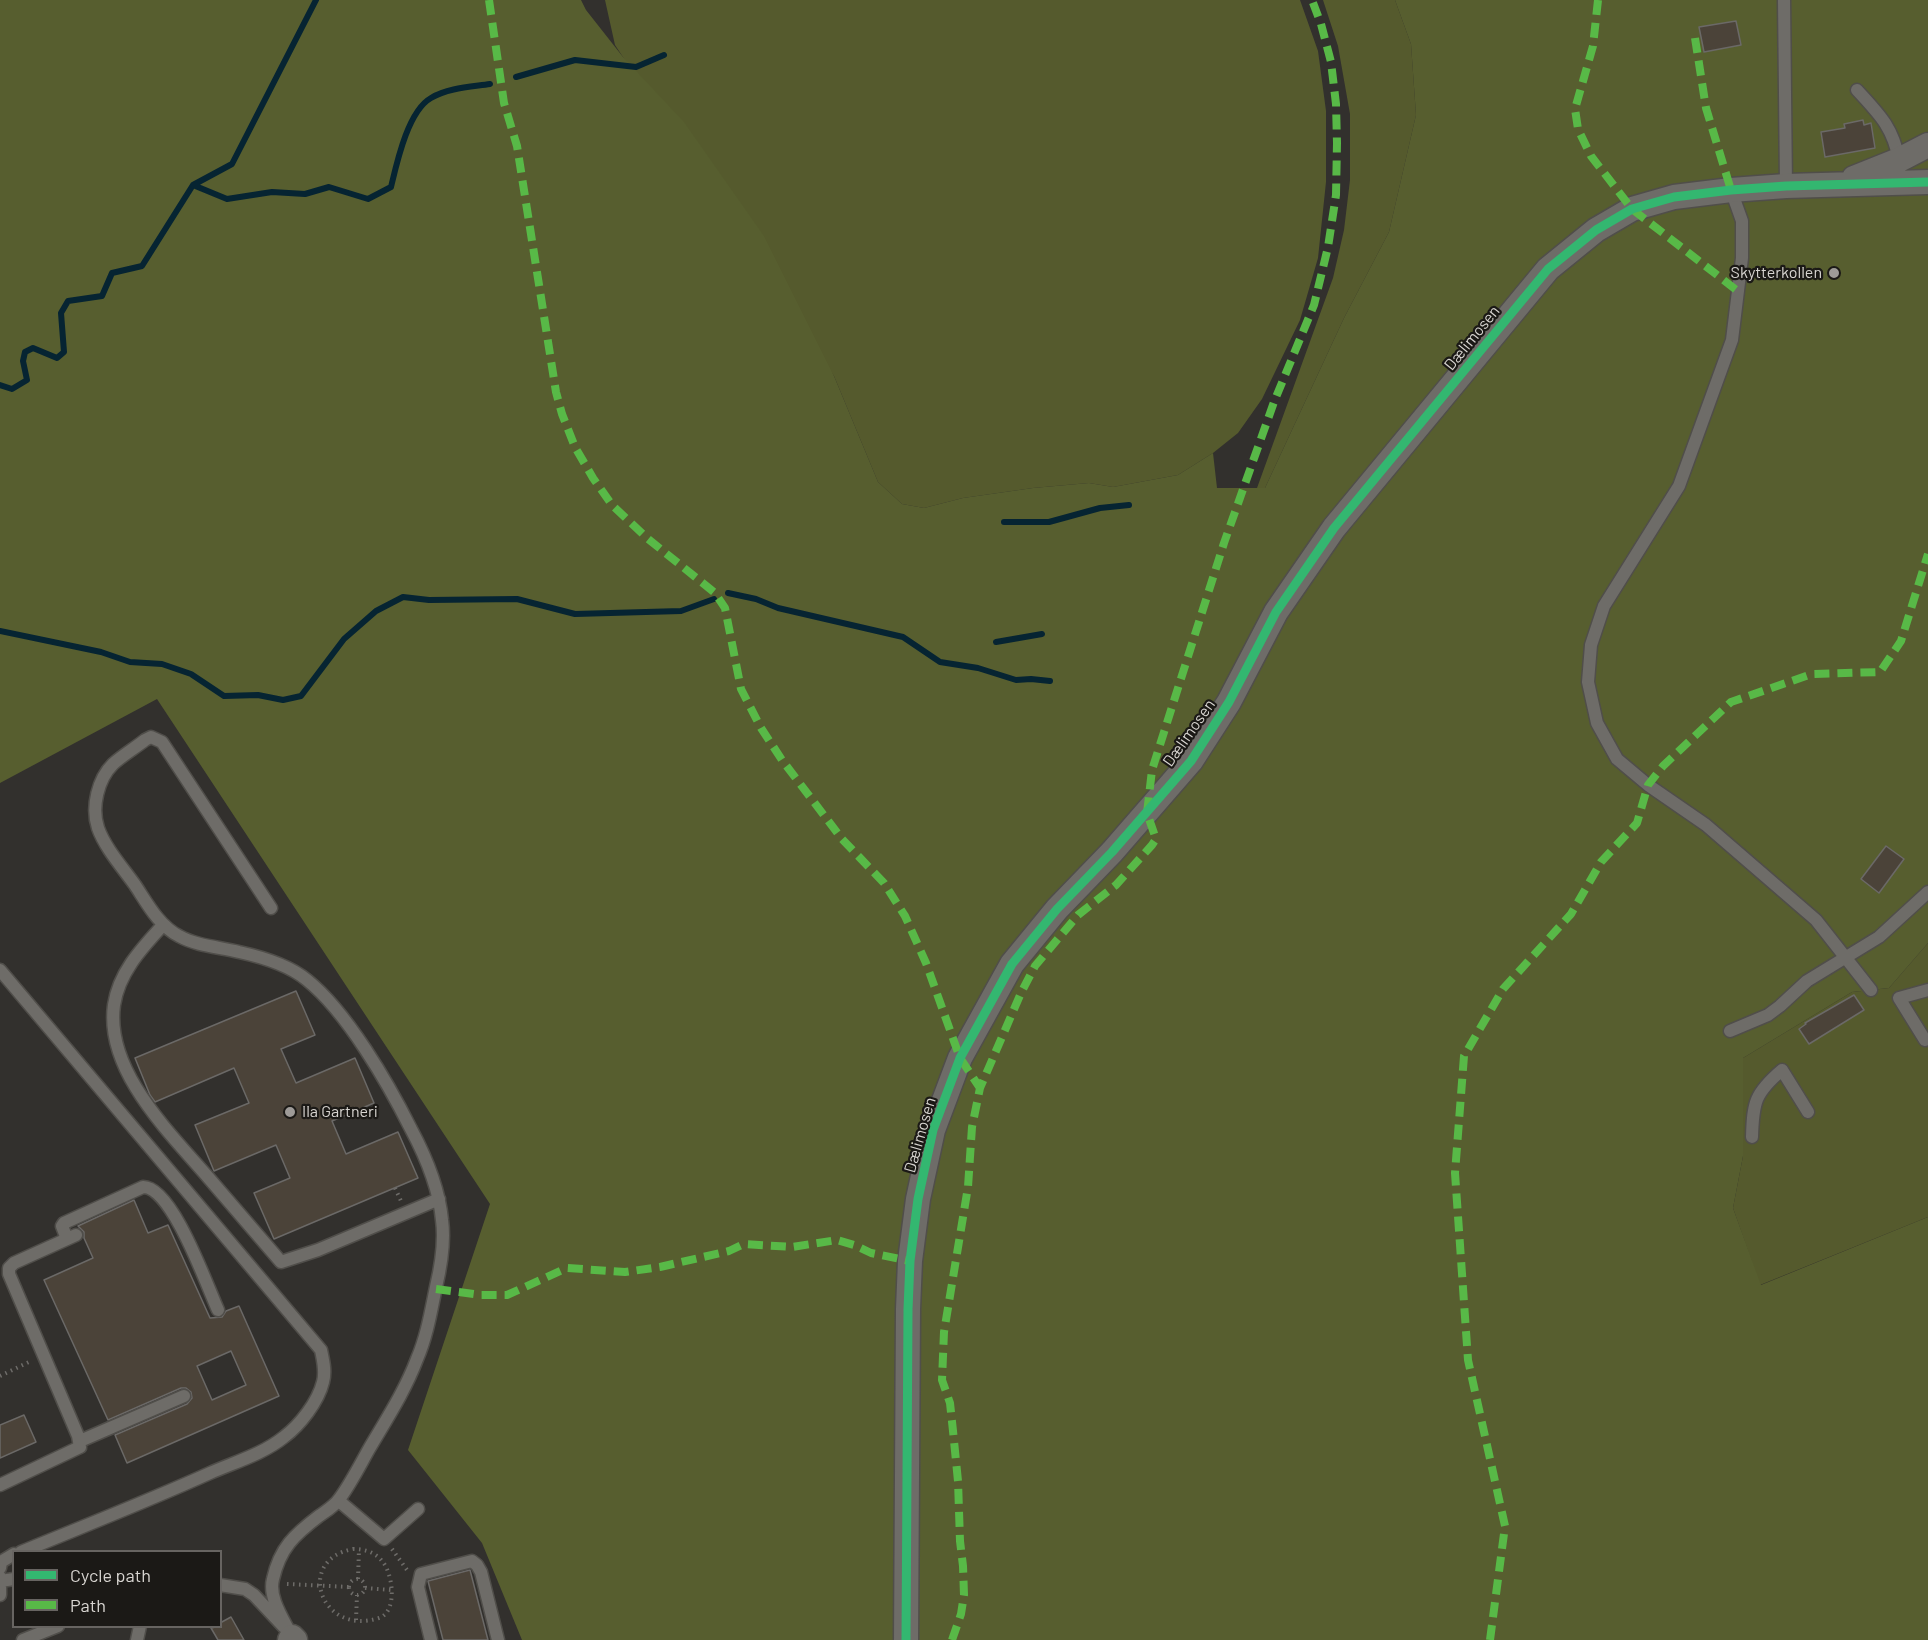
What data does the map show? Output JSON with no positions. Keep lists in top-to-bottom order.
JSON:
{
  "streets": {
    "street": ["Dælimosen"]
  },
  "places": ["Skytterkollen", "Ila Gartneri"],
  "legend": ["Cycle path", "Path"]
}
